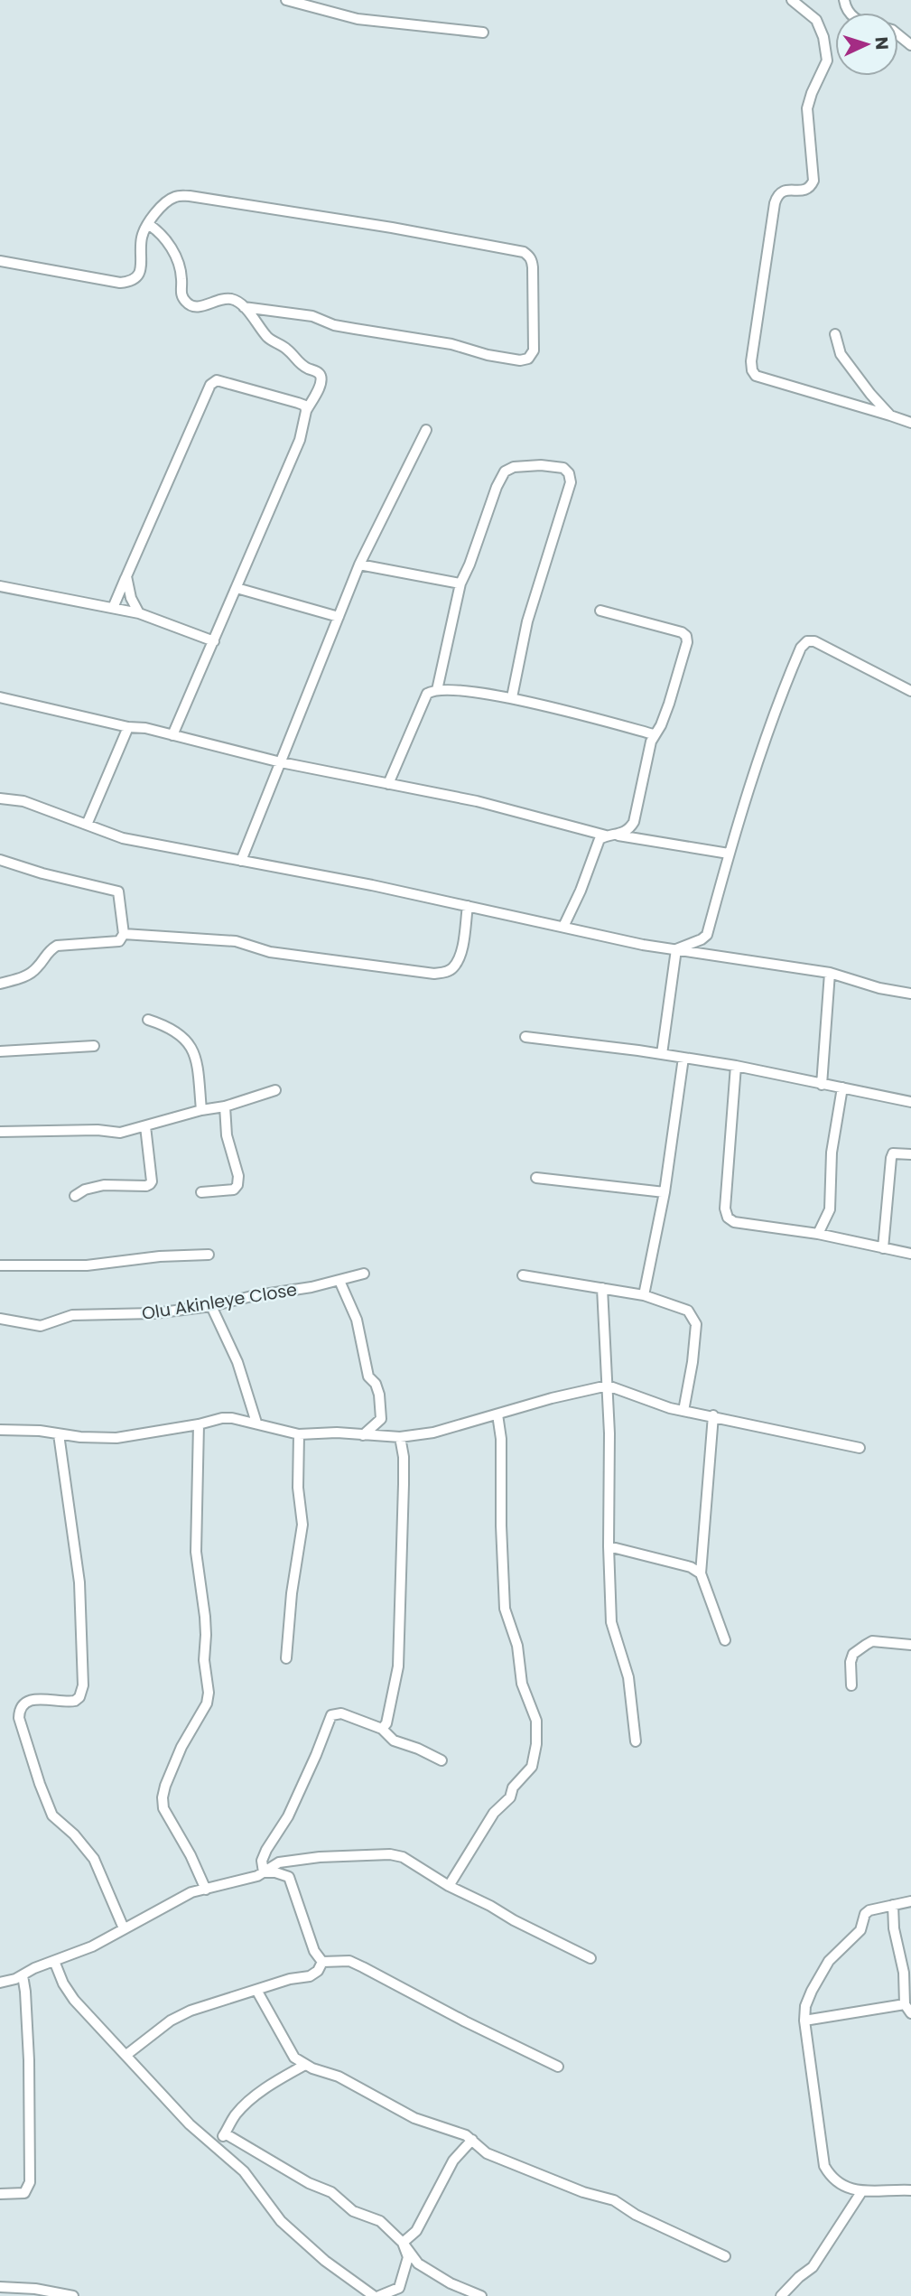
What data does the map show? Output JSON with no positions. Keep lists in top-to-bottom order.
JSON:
{
  "streets": {
    "street": ["Olu Akinleye Close"]
  },
  "north": "right"
}
